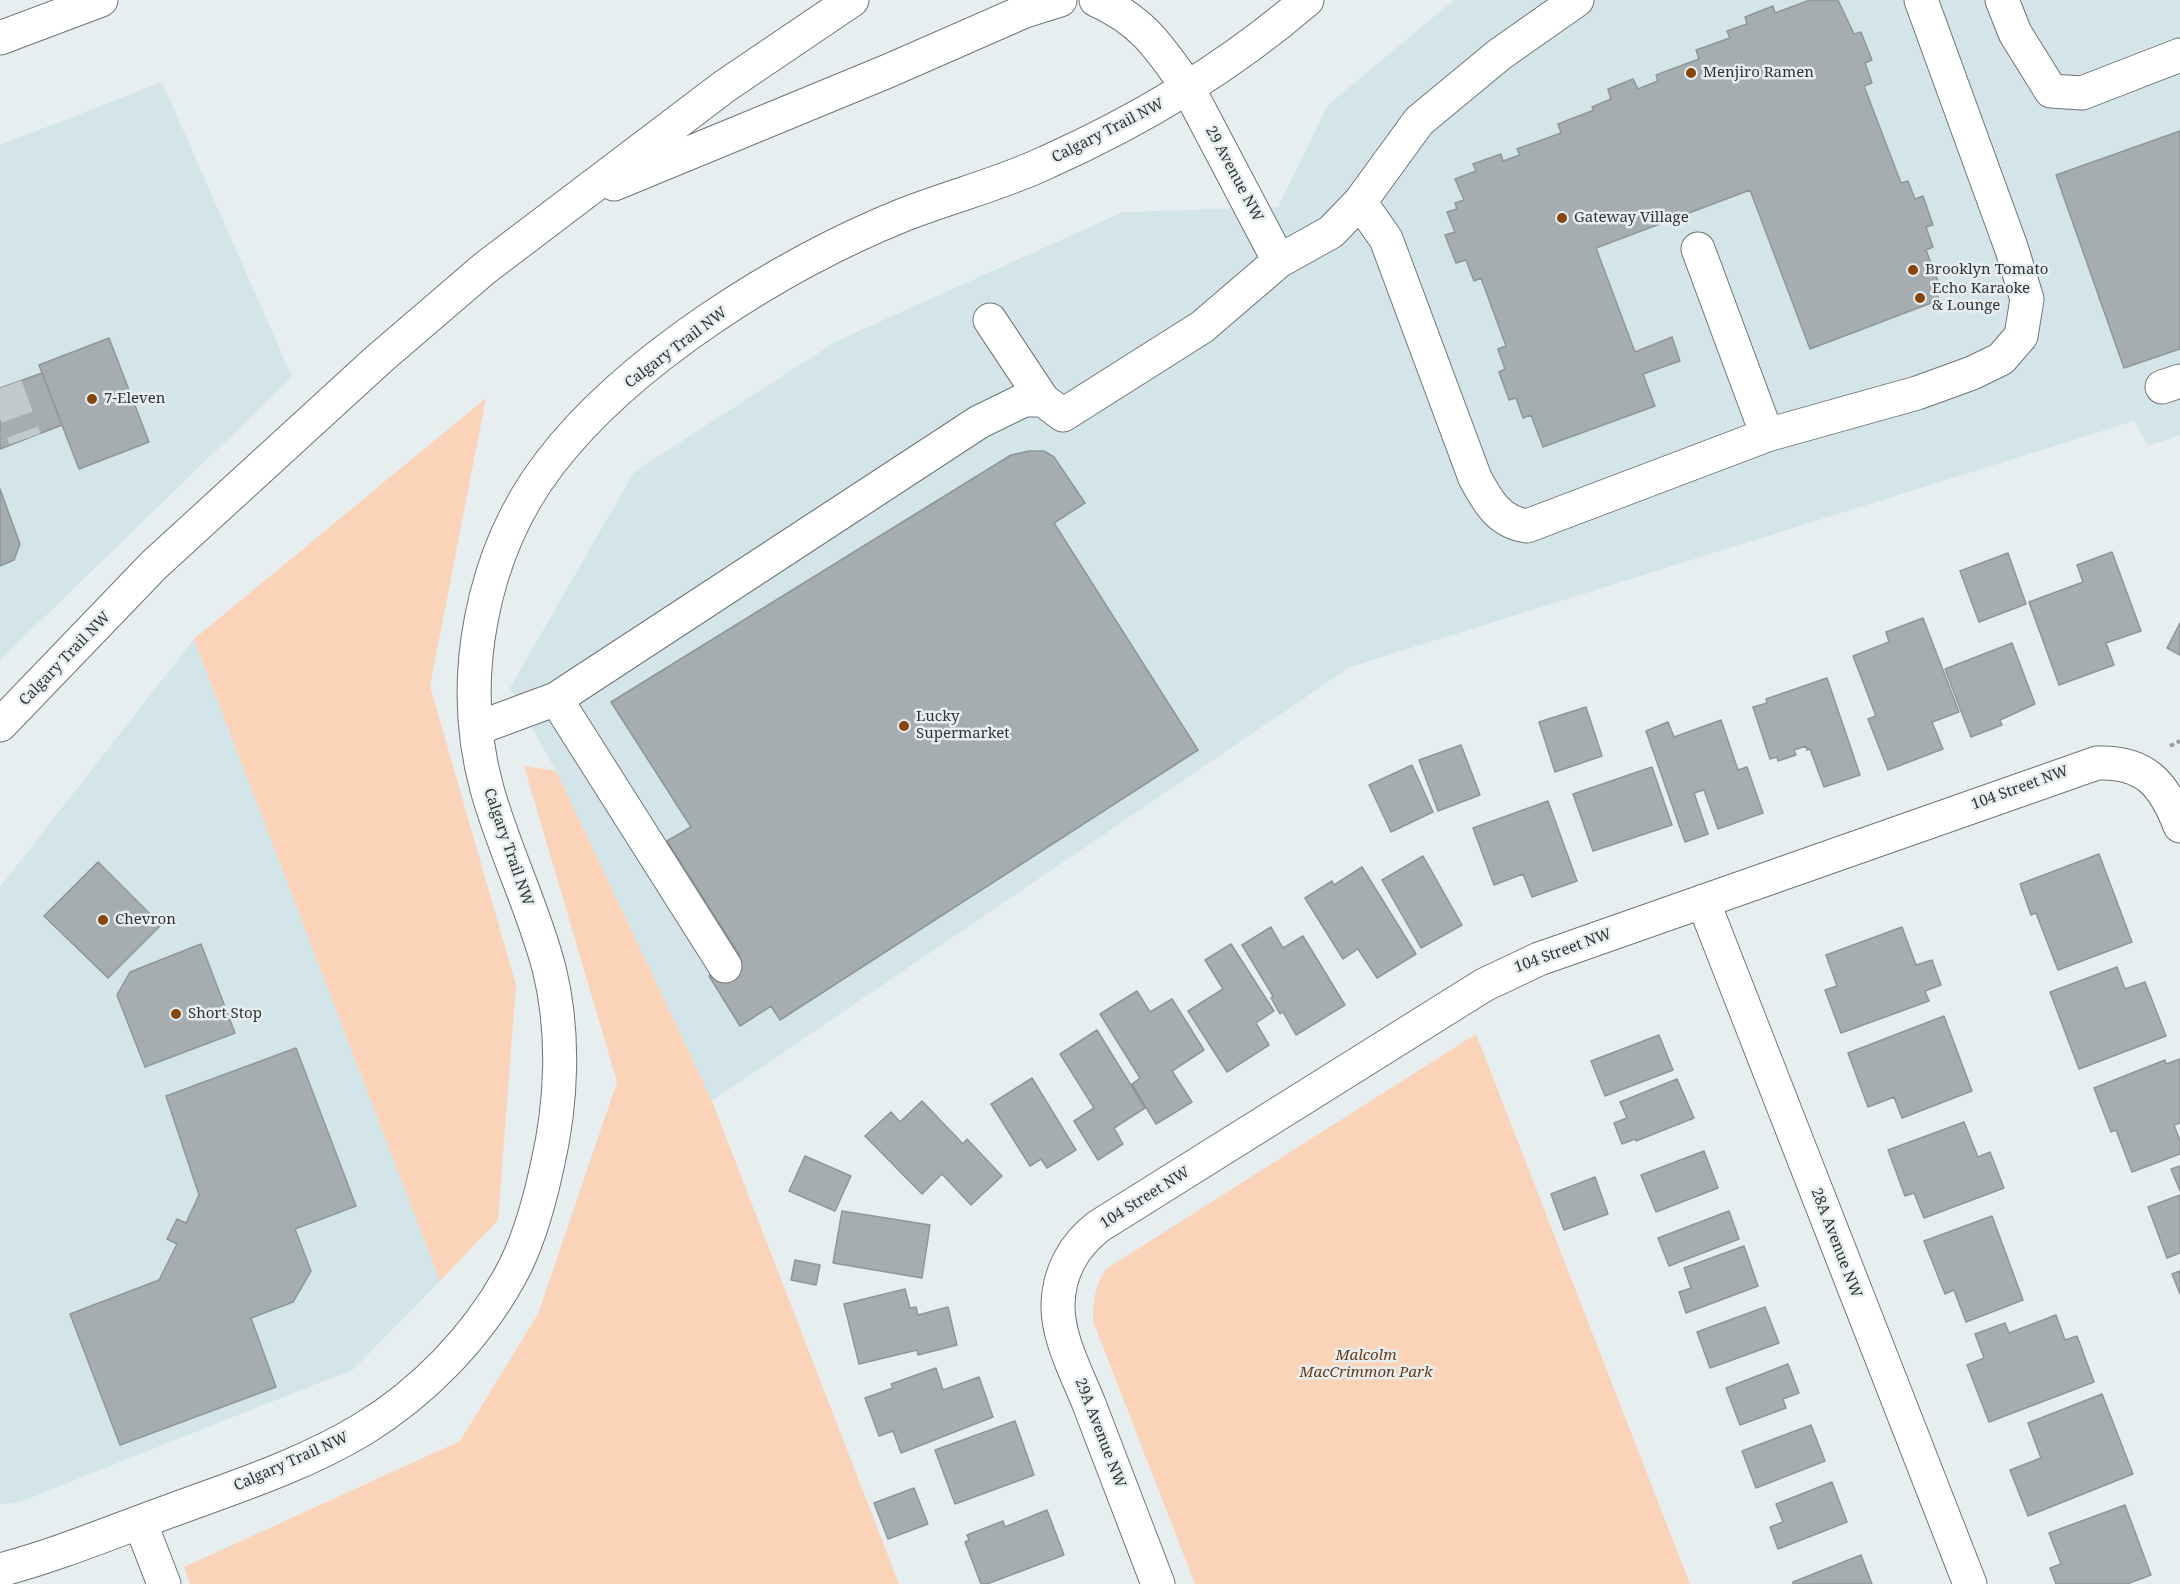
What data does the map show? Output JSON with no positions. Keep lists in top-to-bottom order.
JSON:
{
  "streets": {
    "main road": [
      "Calgary Trail NW",
      "29 Avenue NW",
      "104 Street NW",
      "28A Avenue NW",
      "29A Avenue NW"
    ]
  },
  "crossings": [
    ["Calgary Trail NW", "29 Avenue NW"],
    ["104 Street NW", "28A Avenue NW"],
    ["104 Street NW", "29A Avenue NW"]
  ],
  "parks": ["Malcolm MacCrimmon Park"],
  "places": [
    "Menjiro Ramen",
    "Gateway Village",
    "Brooklyn Tomato",
    "Echo Karaoke & Lounge",
    "7-Eleven",
    "Lucky Supermarket",
    "Chevron",
    "Short Stop"
  ]
}
